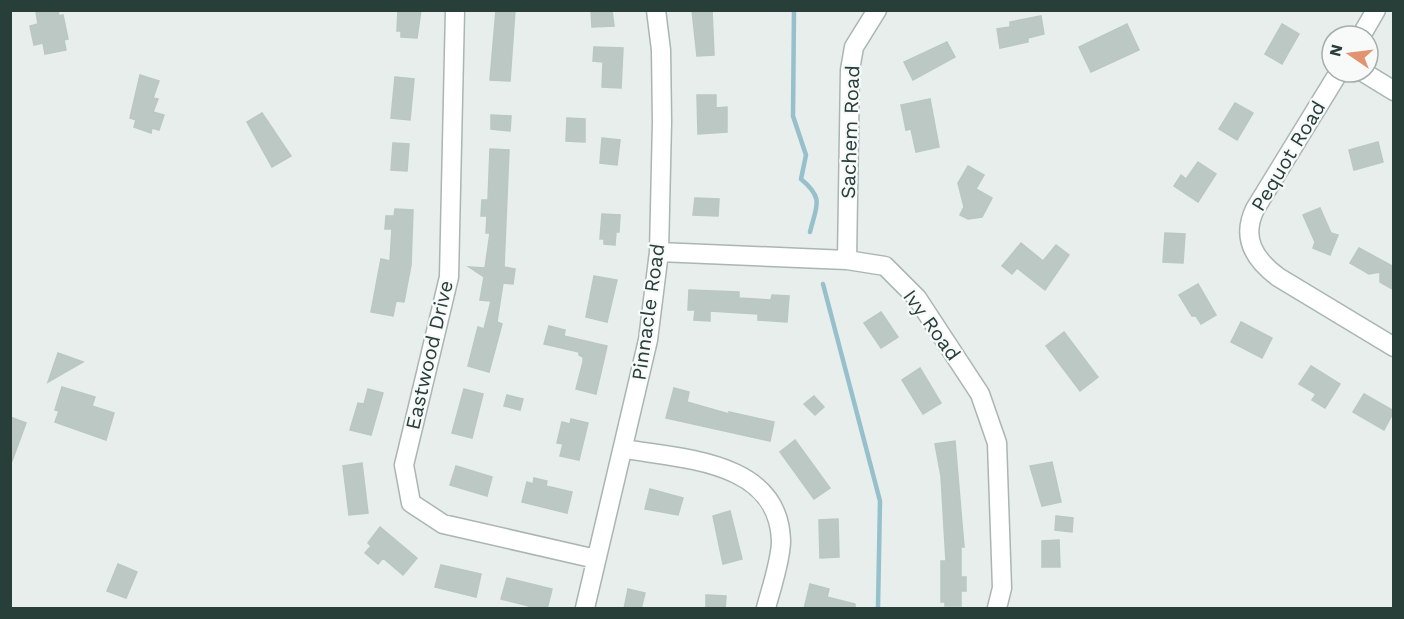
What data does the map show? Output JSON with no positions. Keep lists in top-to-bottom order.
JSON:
{
  "streets": {
    "street": [
      "Sachem Road",
      "Pequot Road",
      "Pinnacle Road",
      "Ivy Road",
      "Eastwood Drive"
    ]
  },
  "crossings": [
    ["Sachem Road", "Ivy Road"],
    ["Pinnacle Road", "Ivy Road"],
    ["Pinnacle Road", "Eastwood Drive"]
  ],
  "north": "left"
}
